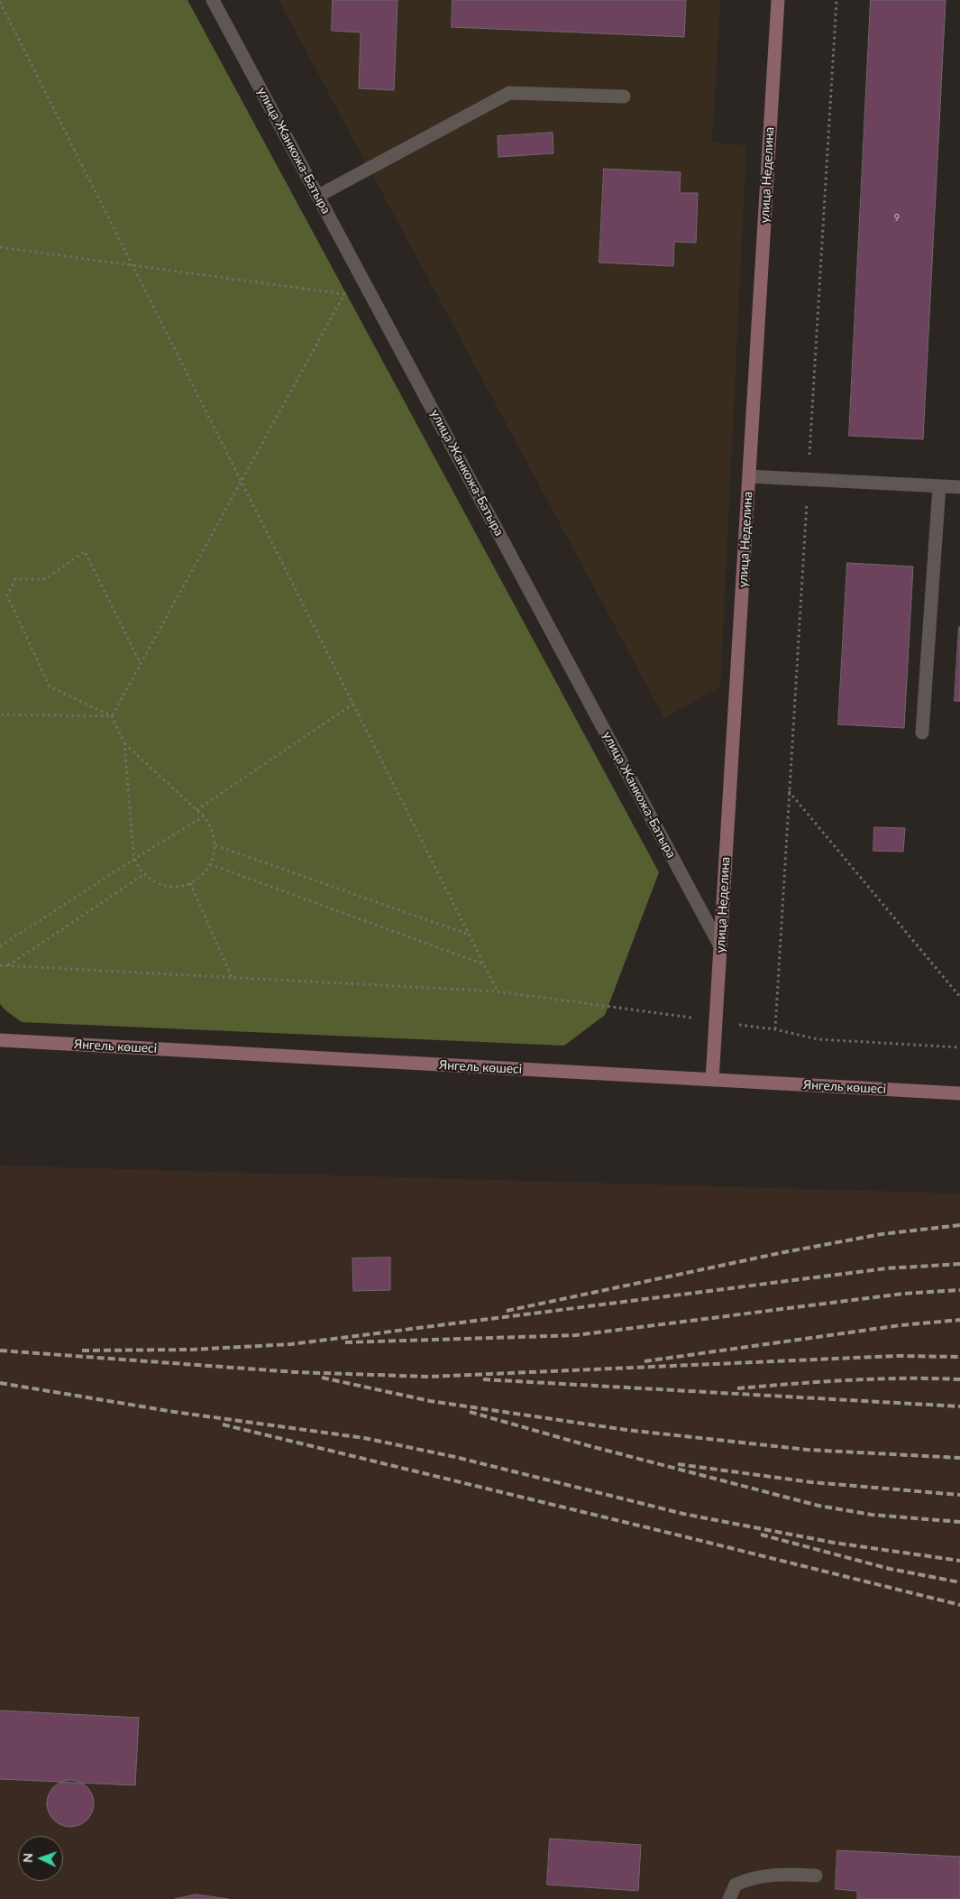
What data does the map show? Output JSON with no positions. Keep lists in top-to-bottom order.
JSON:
{
  "streets": {
    "street": ["улица Жанкожа-Батыра", "улица Неделина", "Янгель көшесі"]
  },
  "crossings": [
    ["улица Жанкожа-Батыра", "улица Неделина"],
    ["улица Неделина", "Янгель көшесі"]
  ],
  "house_numbers": ["9"],
  "north": "left"
}
